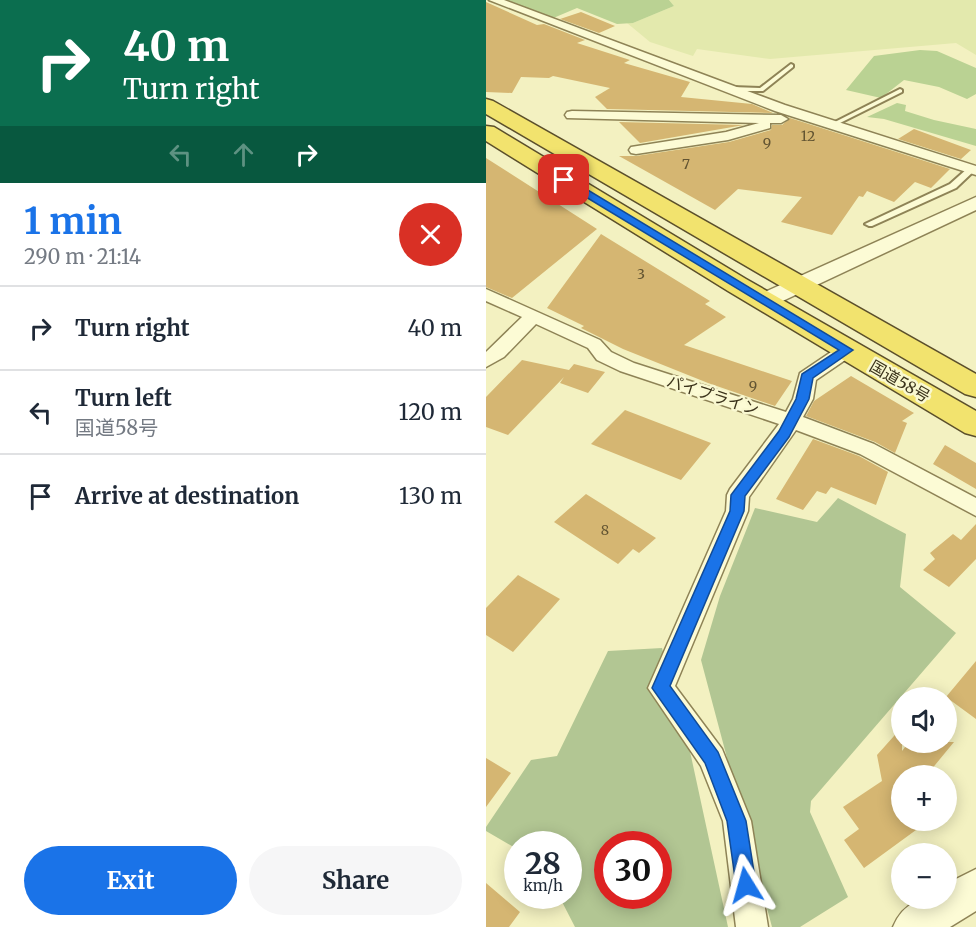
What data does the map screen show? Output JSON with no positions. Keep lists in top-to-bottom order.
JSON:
{
  "streets": {
    "highway": ["国道58号"],
    "street": ["パイプライン"]
  },
  "house_numbers": [
    "12",
    "9",
    "7",
    "3",
    "9",
    "8"
  ],
  "page": {
    "turn": ["40 m", "Turn right"],
    "heading": ["1 min", "290 m · 21:14"],
    "list": [
      {
        "name": "Turn right",
        "value": "40 m"
      },
      {
        "name": "Turn left",
        "note": "国道58号",
        "value": "120 m"
      },
      {
        "name": "Arrive at destination",
        "value": "130 m"
      }
    ],
    "map_buttons": ["+", "−"],
    "speed": "28 km/h",
    "limit": "30",
    "buttons": ["Exit", "Share"]
  }
}
